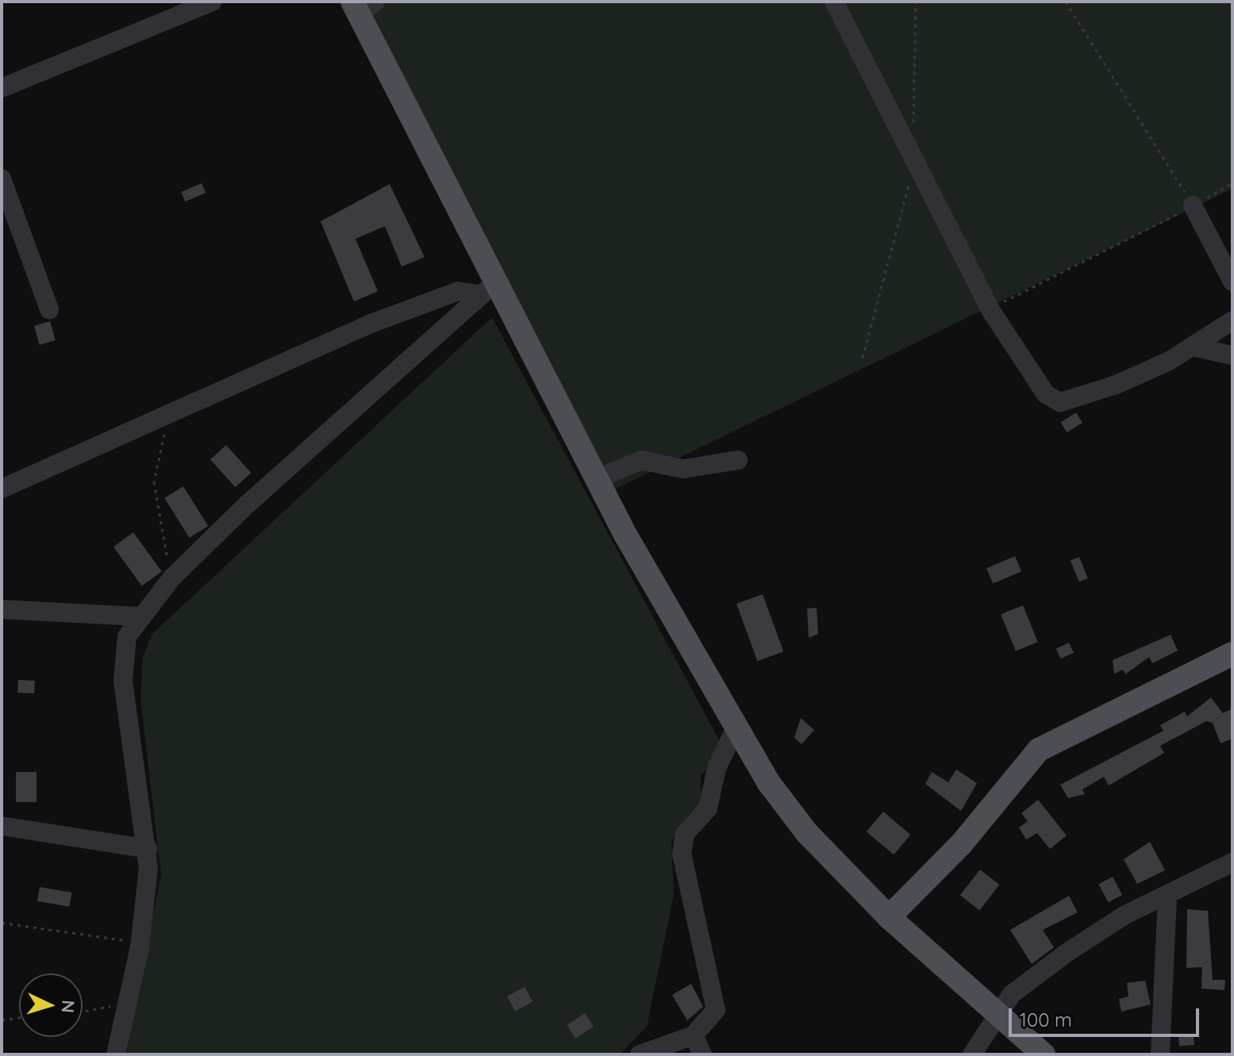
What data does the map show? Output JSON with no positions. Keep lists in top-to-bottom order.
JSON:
{
  "scale_bar": "100 m",
  "north": "right"
}
